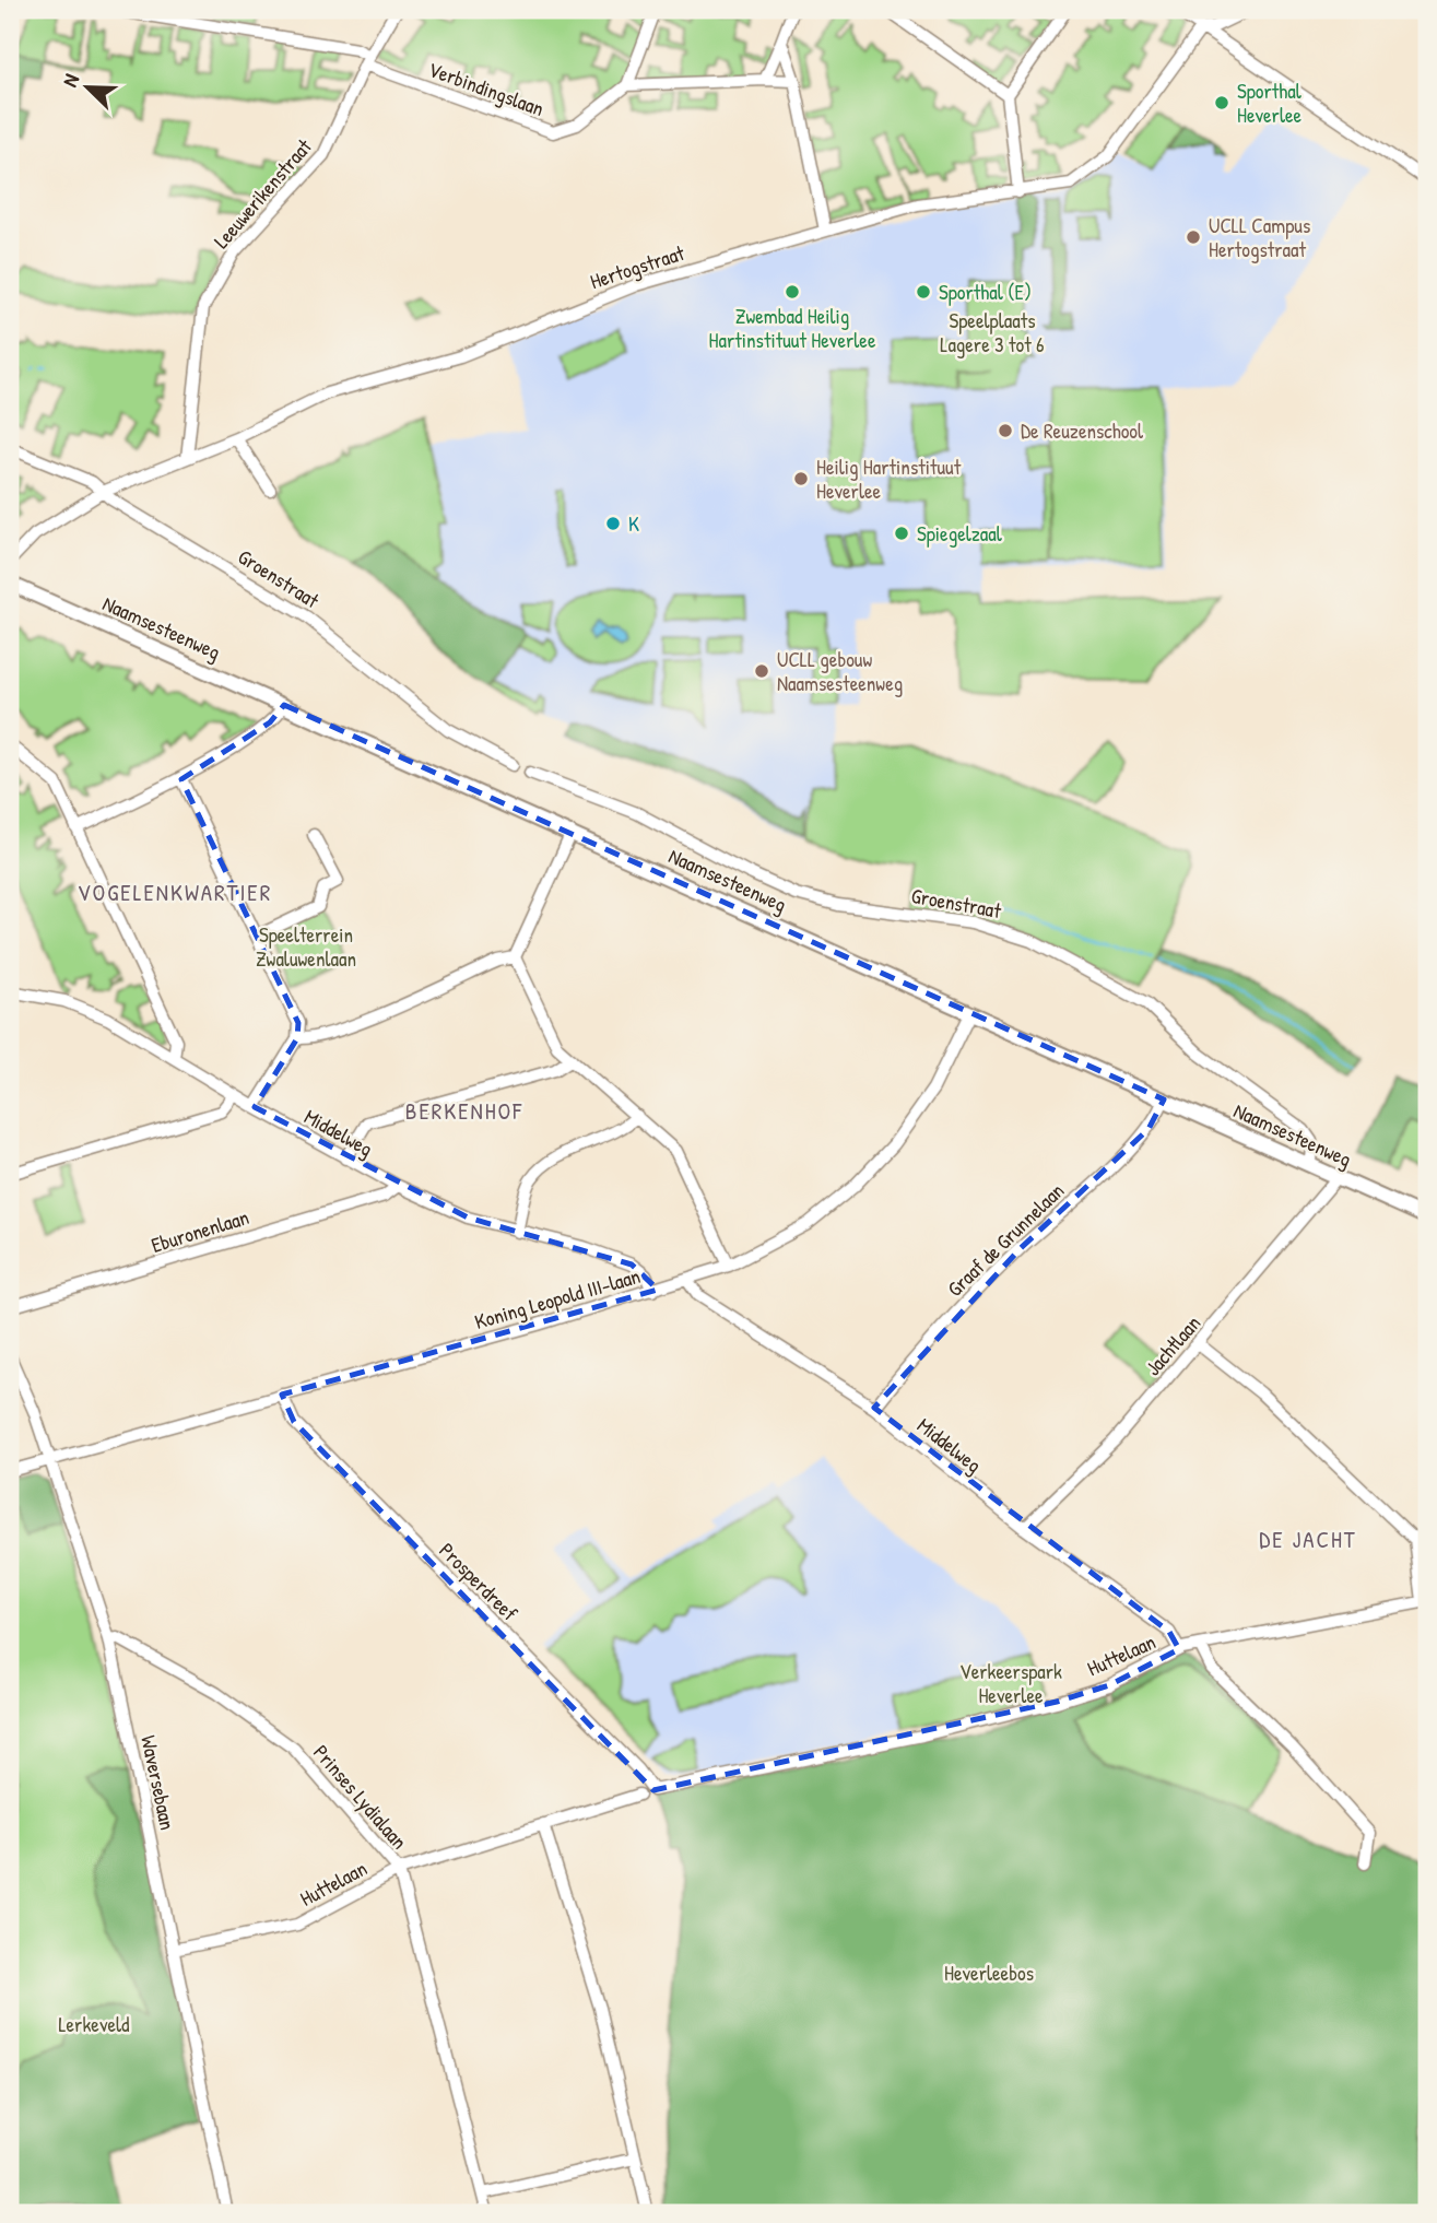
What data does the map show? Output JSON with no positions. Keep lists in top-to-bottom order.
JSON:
{
  "streets": {
    "main road": ["Naamsesteenweg"],
    "street": [
      "Verbindingslaan",
      "Leeuwerikenstraat",
      "Hertogstraat",
      "Groenstraat",
      "Middelweg",
      "Eburonenlaan",
      "Graaf de Grunnelaan",
      "Koning Leopold III-laan",
      "Jachtlaan",
      "Prosperdreef",
      "Huttelaan",
      "Waversebaan",
      "Prinses Lydialaan"
    ]
  },
  "crossings": [
    ["Verbindingslaan", "Leeuwerikenstraat"],
    ["Leeuwerikenstraat", "Hertogstraat"],
    ["Hertogstraat", "Groenstraat"],
    ["Groenstraat", "Naamsesteenweg"],
    ["Naamsesteenweg", "Graaf de Grunnelaan"],
    ["Naamsesteenweg", "Koning Leopold III-laan"],
    ["Naamsesteenweg", "Jachtlaan"],
    ["Middelweg", "Eburonenlaan"],
    ["Middelweg", "Graaf de Grunnelaan"],
    ["Middelweg", "Koning Leopold III-laan"],
    ["Middelweg", "Jachtlaan"],
    ["Middelweg", "Huttelaan"],
    ["Koning Leopold III-laan", "Prosperdreef"],
    ["Koning Leopold III-laan", "Waversebaan"],
    ["Prosperdreef", "Huttelaan"],
    ["Huttelaan", "Waversebaan"],
    ["Huttelaan", "Prinses Lydialaan"],
    ["Waversebaan", "Prinses Lydialaan"]
  ],
  "districts": ["VOGELENKWARTIER", "BERKENHOF", "DE JACHT"],
  "parks": [
    "Speelplaats Lagere 3 tot 6",
    "Speelterrein Zwaluwenlaan",
    "Verkeerspark Heverlee",
    "Heverleebos",
    "Lerkeveld"
  ],
  "places": [
    "Sporthal Heverlee",
    "UCLL Campus Hertogstraat",
    "Zwembad Heilig Hartinstituut Heverlee",
    "Sporthal (E)",
    "De Reuzenschool",
    "Heilig Hartinstituut Heverlee",
    "K",
    "Spiegelzaal",
    "UCLL gebouw Naamsesteenweg"
  ],
  "north": "top left"
}
